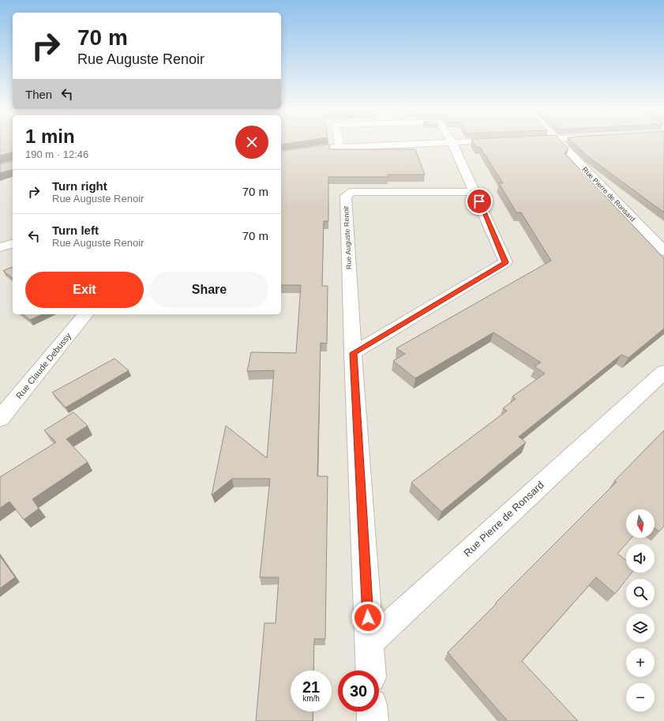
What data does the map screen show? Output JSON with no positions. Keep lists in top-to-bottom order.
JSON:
{
  "streets": {
    "street": ["Rue Pierre de Ronsard", "Rue Auguste Renoir", "Rue Claude Debussy"]
  },
  "crossings": [
    ["Rue Pierre de Ronsard", "Rue Auguste Renoir"]
  ],
  "north": "bottom",
  "page": {
    "turn": ["70 m", "Rue Auguste Renoir"],
    "then": "Then",
    "heading": ["1 min", "190 m · 12:46"],
    "list": [
      {
        "name": "Turn right",
        "note": "Rue Auguste Renoir",
        "value": "70 m"
      },
      {
        "name": "Turn left",
        "note": "Rue Auguste Renoir",
        "value": "70 m"
      }
    ],
    "buttons": ["Exit", "Share"],
    "map_buttons": ["+", "−"],
    "speed": "21 km/h",
    "limit": "30"
  }
}
